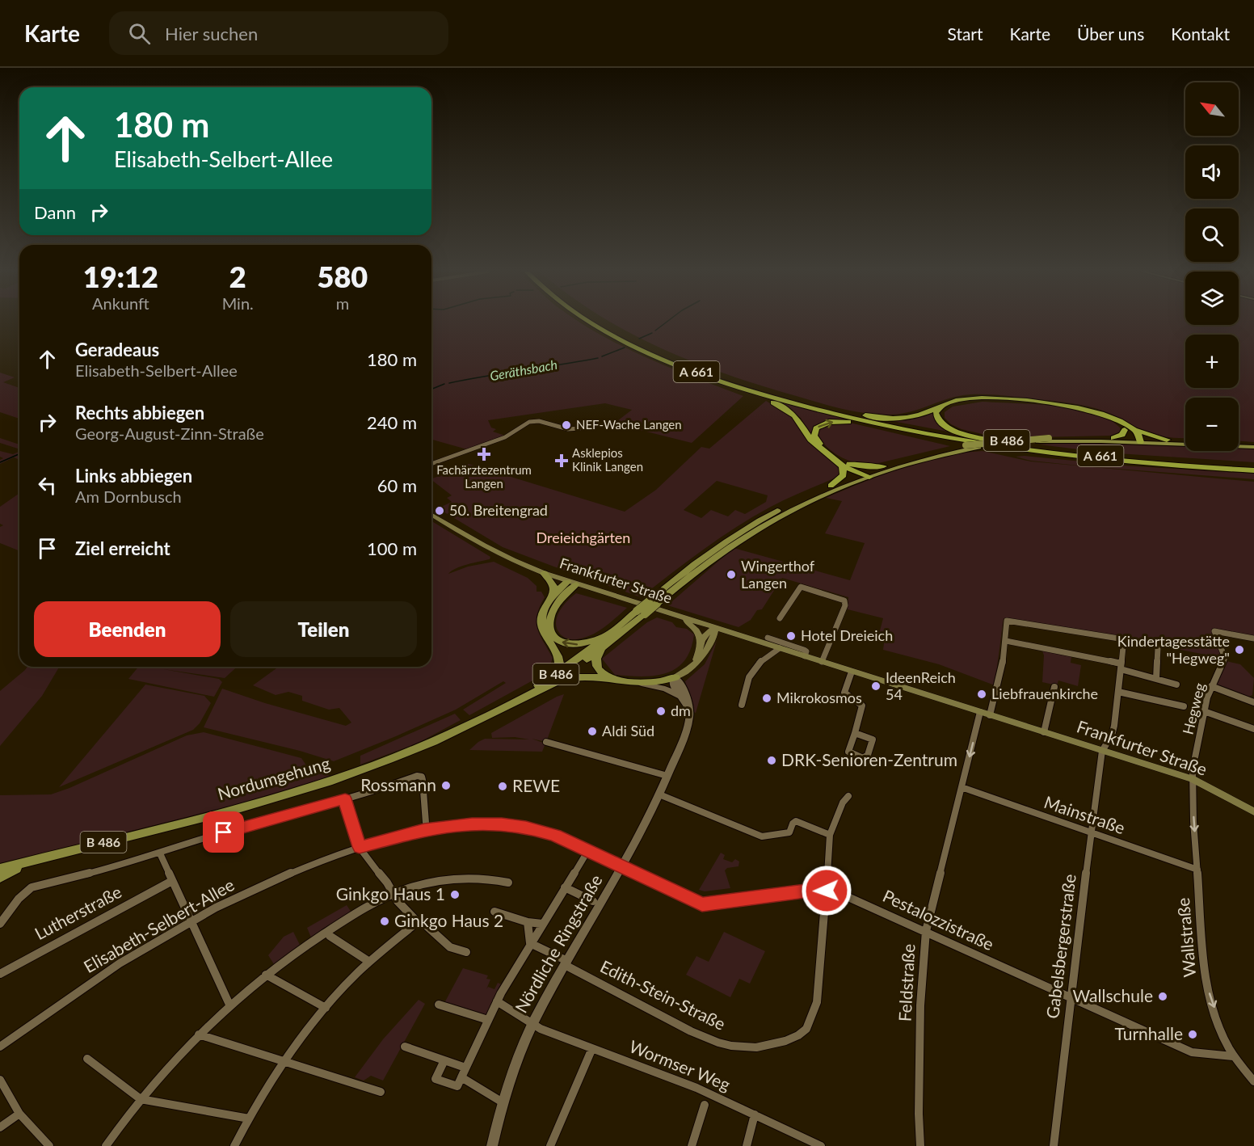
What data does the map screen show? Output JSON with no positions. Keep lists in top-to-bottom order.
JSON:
{
  "streets": {
    "highway": ["A 661"],
    "main road": ["B 486", "Frankfurter Straße", "Nordumgehung"],
    "street": [
      "Hegweg",
      "Mainstraße",
      "Lutherstraße",
      "Pestalozzistraße",
      "Elisabeth-Selbert-Allee",
      "Wallstraße",
      "Nördliche Ringstraße",
      "Gabelsbergerstraße",
      "Feldstraße",
      "Edith-Stein-Straße",
      "Wormser Weg"
    ]
  },
  "crossings": [
    ["B 486", "Frankfurter Straße"],
    ["B 486", "Nordumgehung"],
    ["Frankfurter Straße", "Hegweg"],
    ["Frankfurter Straße", "Wallstraße"],
    ["Frankfurter Straße", "Gabelsbergerstraße"],
    ["Frankfurter Straße", "Feldstraße"],
    ["Hegweg", "Wallstraße"],
    ["Mainstraße", "Wallstraße"],
    ["Mainstraße", "Gabelsbergerstraße"],
    ["Mainstraße", "Feldstraße"],
    ["Pestalozzistraße", "Elisabeth-Selbert-Allee"],
    ["Pestalozzistraße", "Wallstraße"],
    ["Pestalozzistraße", "Nördliche Ringstraße"],
    ["Pestalozzistraße", "Gabelsbergerstraße"],
    ["Pestalozzistraße", "Feldstraße"],
    ["Pestalozzistraße", "Edith-Stein-Straße"],
    ["Elisabeth-Selbert-Allee", "Nördliche Ringstraße"],
    ["Nördliche Ringstraße", "Edith-Stein-Straße"],
    ["Nördliche Ringstraße", "Wormser Weg"]
  ],
  "one_way": ["Wallstraße"],
  "water": ["Geräthsbach"],
  "parks": ["Dreieichgärten"],
  "places": {
    "other": [
      "NEF-Wache Langen",
      "50. Breitengrad",
      "Wingerthof Langen",
      "Hotel Dreieich",
      "Kindertagesstätte \"Hegweg\"",
      "IdeenReich 54",
      "Liebfrauenkirche",
      "Mikrokosmos",
      "dm",
      "Aldi Süd",
      "DRK-Senioren-Zentrum",
      "Rossmann",
      "REWE",
      "Ginkgo Haus 1",
      "Ginkgo Haus 2",
      "Wallschule",
      "Turnhalle"
    ],
    "health": ["Fachärztezentrum Langen", "Asklepios Klinik Langen"]
  },
  "north": "top left",
  "page": {
    "header": "Karte",
    "search": "Hier suchen",
    "nav": [
      "Start",
      "Karte",
      "Über uns",
      "Kontakt"
    ],
    "map_buttons": ["+", "−"],
    "turn": ["180 m", "Elisabeth-Selbert-Allee"],
    "then": "Dann",
    "eta": [
      "19:12",
      "Ankunft",
      "2",
      "Min.",
      "580",
      "m"
    ],
    "list": [
      {
        "name": "Geradeaus",
        "note": "Elisabeth-Selbert-Allee",
        "value": "180 m"
      },
      {
        "name": "Rechts abbiegen",
        "note": "Georg-August-Zinn-Straße",
        "value": "240 m"
      },
      {
        "name": "Links abbiegen",
        "note": "Am Dornbusch",
        "value": "60 m"
      },
      {
        "name": "Ziel erreicht",
        "value": "100 m"
      }
    ],
    "buttons": ["Beenden", "Teilen"]
  }
}
